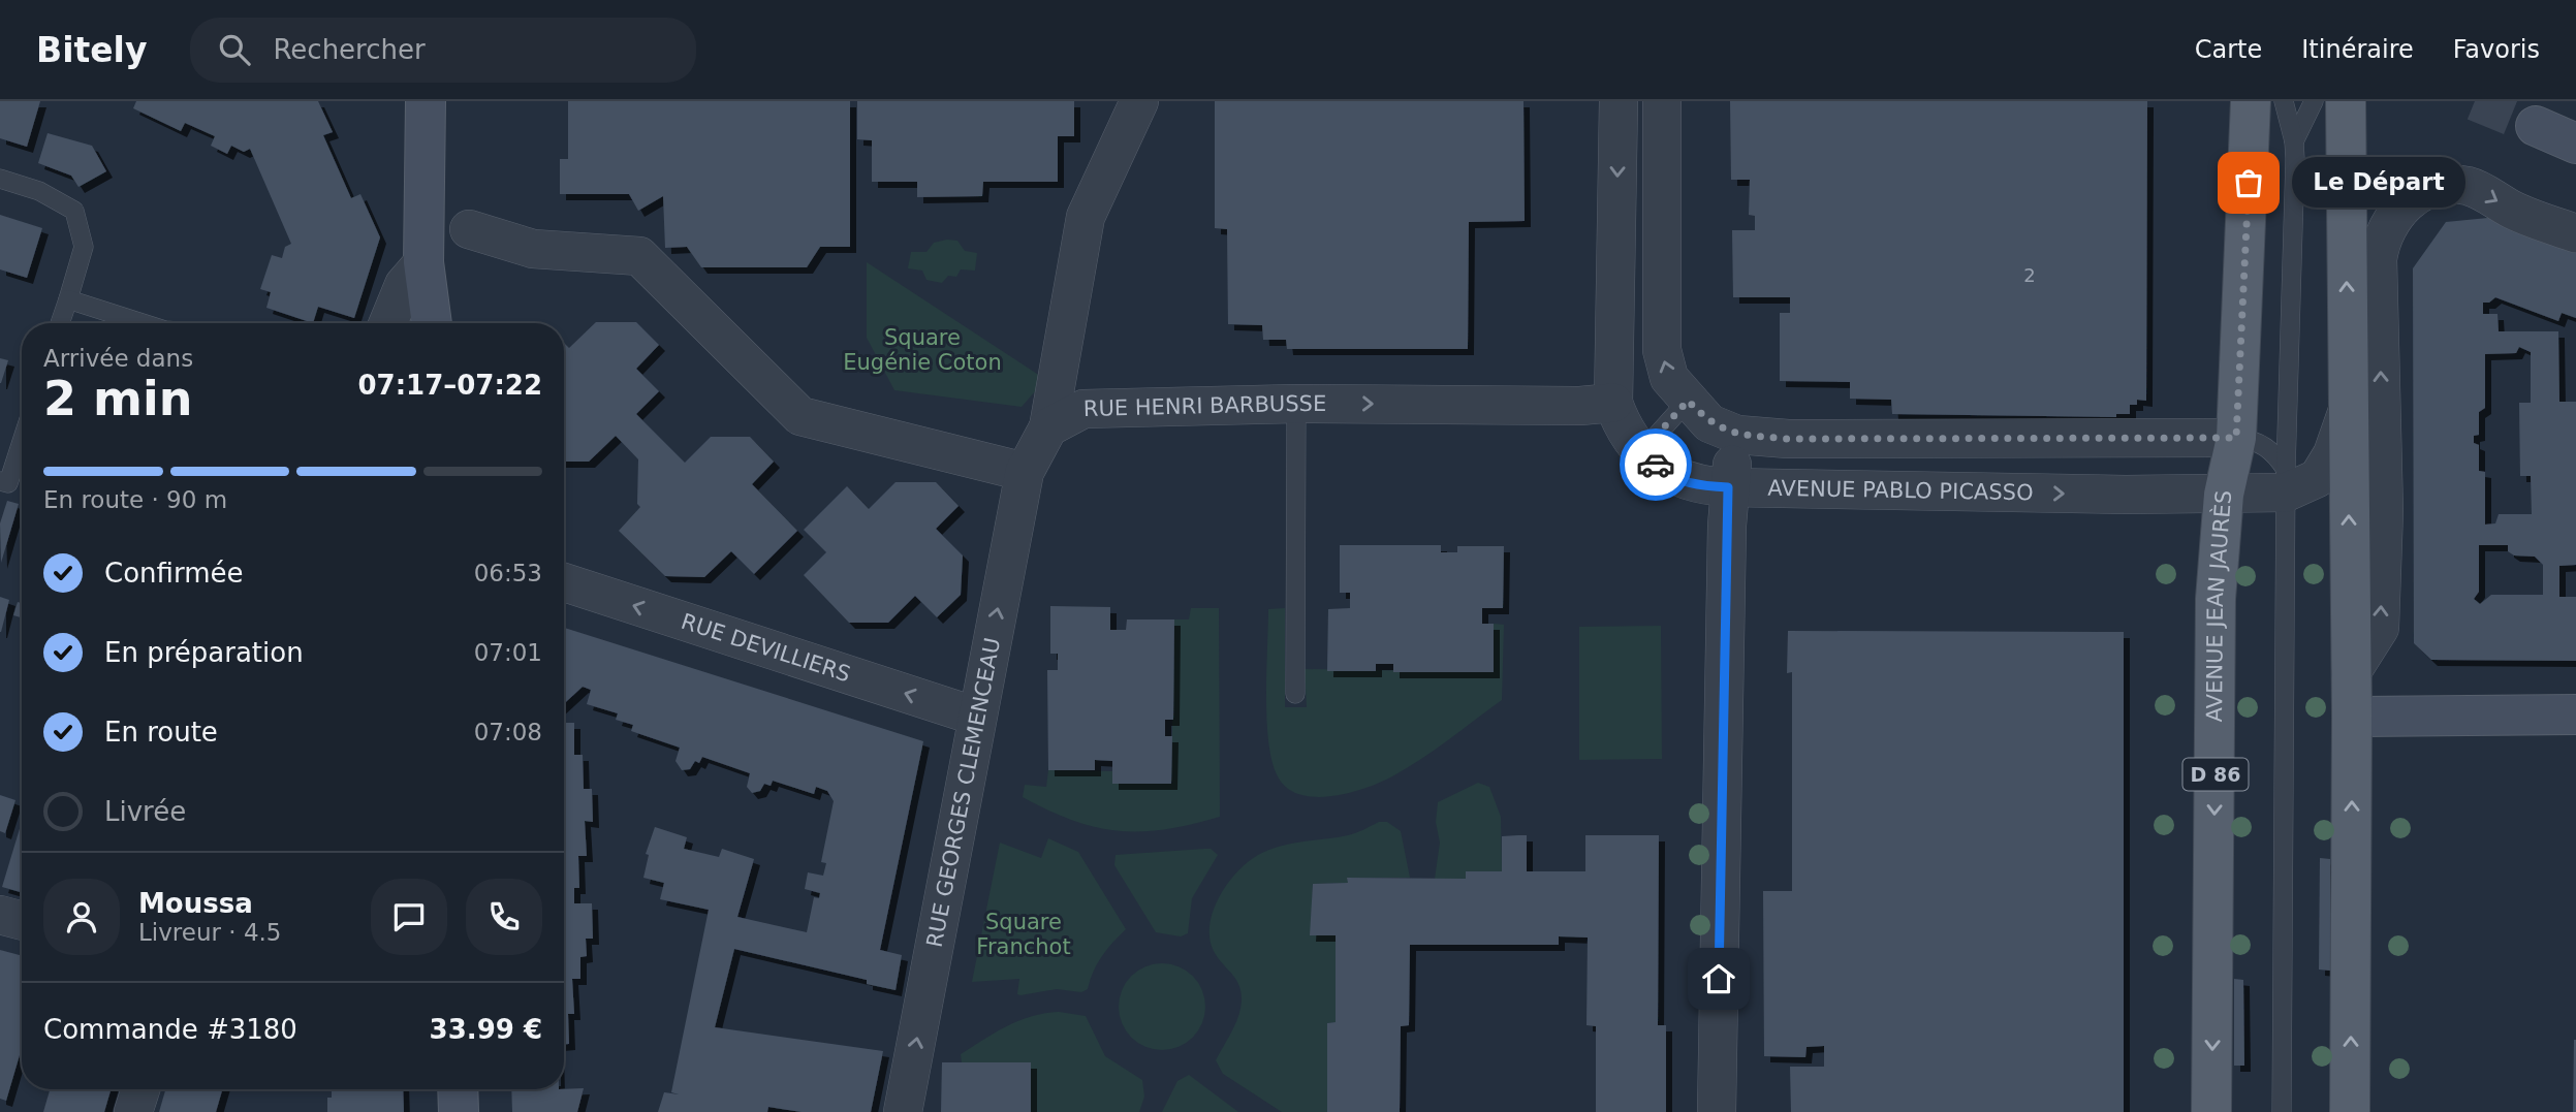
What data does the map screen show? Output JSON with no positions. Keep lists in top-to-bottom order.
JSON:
{
  "streets": {
    "main road": ["AVENUE JEAN JAURÈS", "D 86"],
    "street": [
      "RUE HENRI BARBUSSE",
      "AVENUE PABLO PICASSO",
      "RUE DEVILLIERS",
      "RUE GEORGES CLEMENCEAU"
    ]
  },
  "crossings": [
    ["RUE HENRI BARBUSSE", "AVENUE PABLO PICASSO"],
    ["AVENUE PABLO PICASSO", "AVENUE JEAN JAURÈS"],
    ["RUE DEVILLIERS", "RUE GEORGES CLEMENCEAU"]
  ],
  "one_way": ["RUE HENRI BARBUSSE", "RUE GEORGES CLEMENCEAU"],
  "parks": ["Square Eugénie Coton", "Square Franchot"],
  "places": ["Le Départ"],
  "house_numbers": ["2"],
  "page": {
    "header": "Bitely",
    "search": "Rechercher",
    "nav": ["Carte", "Itinéraire", "Favoris"],
    "bubble": "Le Départ",
    "heading": ["2 min", "Arrivée dans", "07:17–07:22"],
    "panel": [
      "Moussa",
      "Livreur · 4.5",
      "Commande #3180",
      "33.99 €"
    ],
    "bar": "En route · 90 m",
    "list": [
      ["Confirmée", "06:53"],
      ["En préparation", "07:01"],
      ["En route", "07:08"],
      "Livrée"
    ]
  }
}
